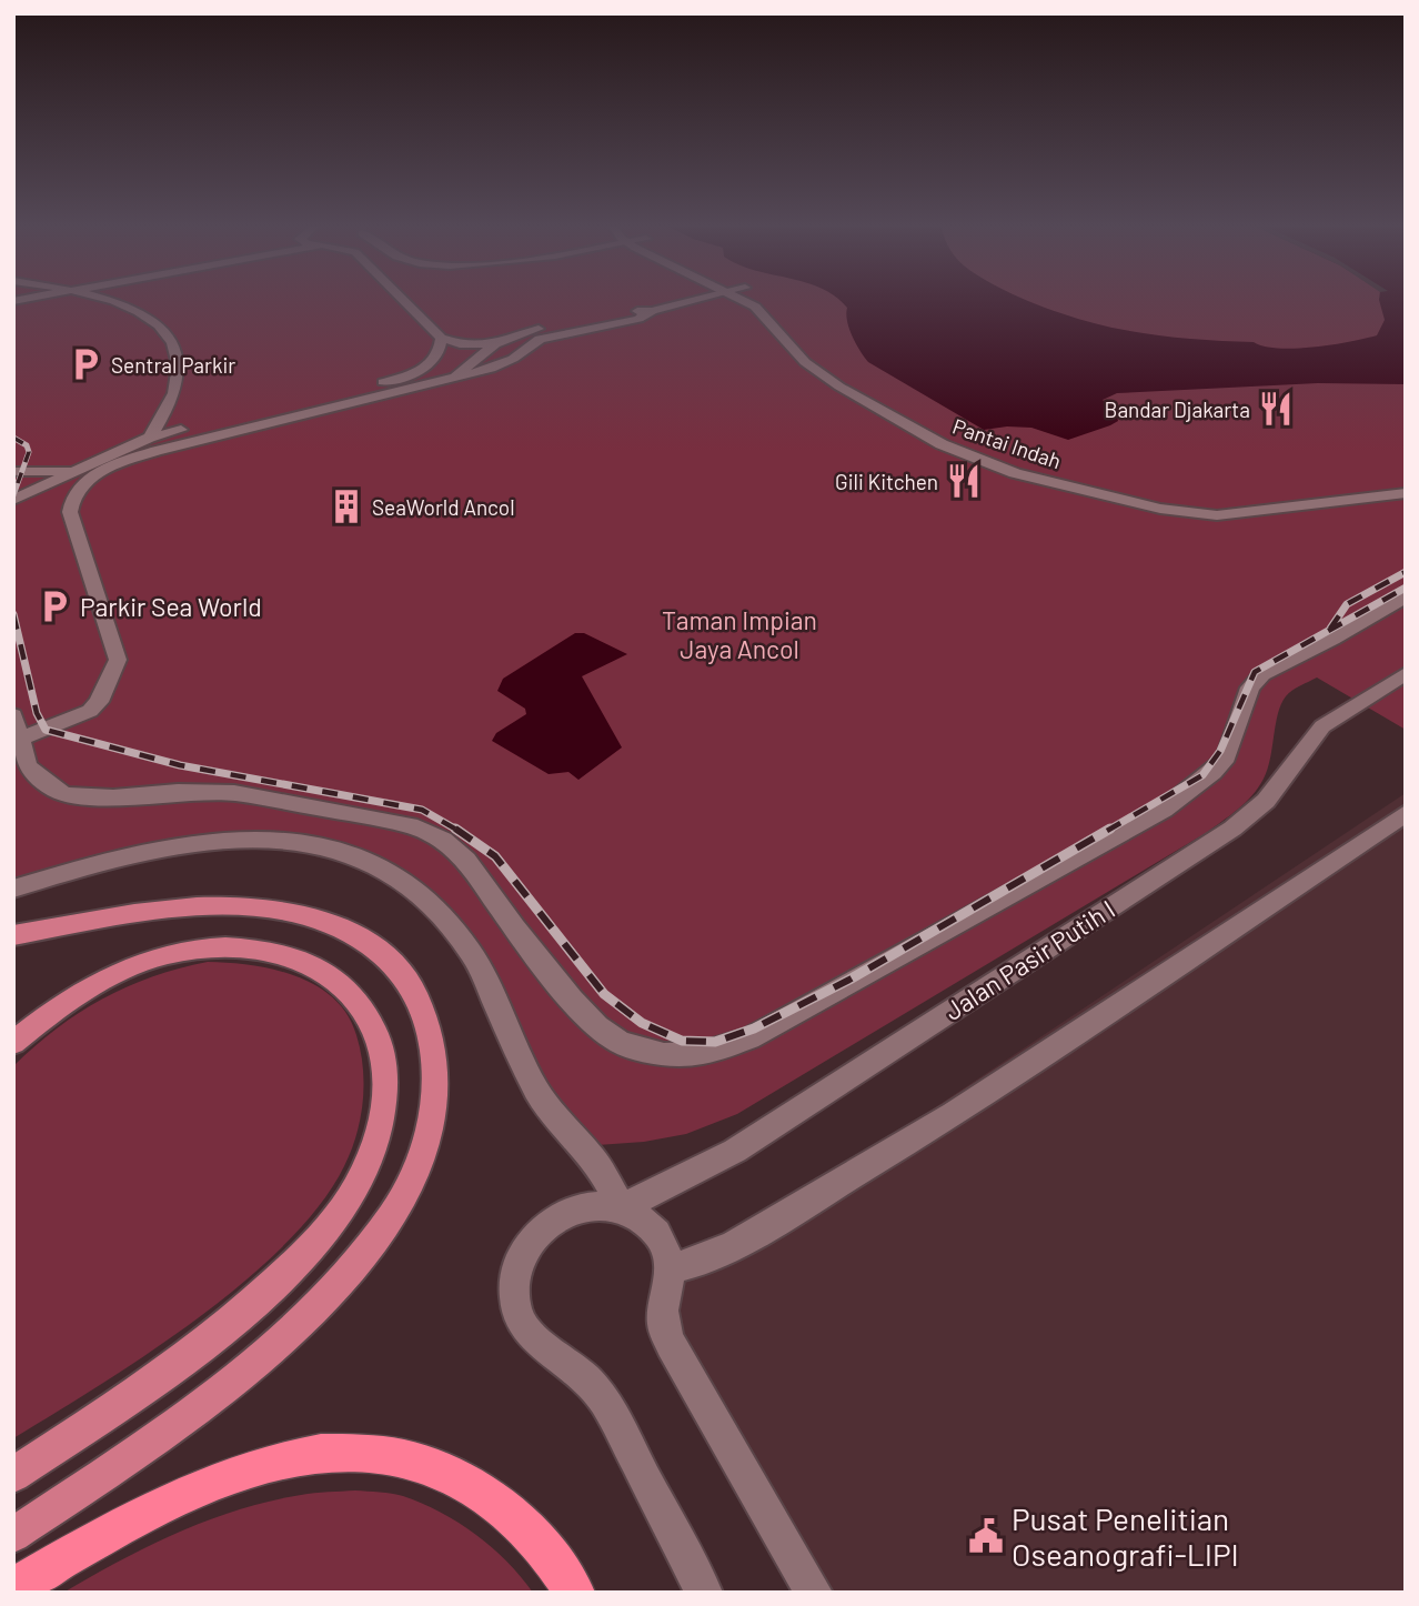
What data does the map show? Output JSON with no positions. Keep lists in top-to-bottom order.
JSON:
{
  "streets": {
    "street": ["Pantai Indah", "Jalan Pasir Putih I"]
  },
  "parks": ["Taman Impian Jaya Ancol"],
  "places": {
    "parking": ["Sentral Parkir", "Parkir Sea World"],
    "restaurant": ["Bandar Djakarta", "Gili Kitchen"],
    "building": ["SeaWorld Ancol"],
    "public building": ["Pusat Penelitian Oseanografi-LIPI"]
  }
}
